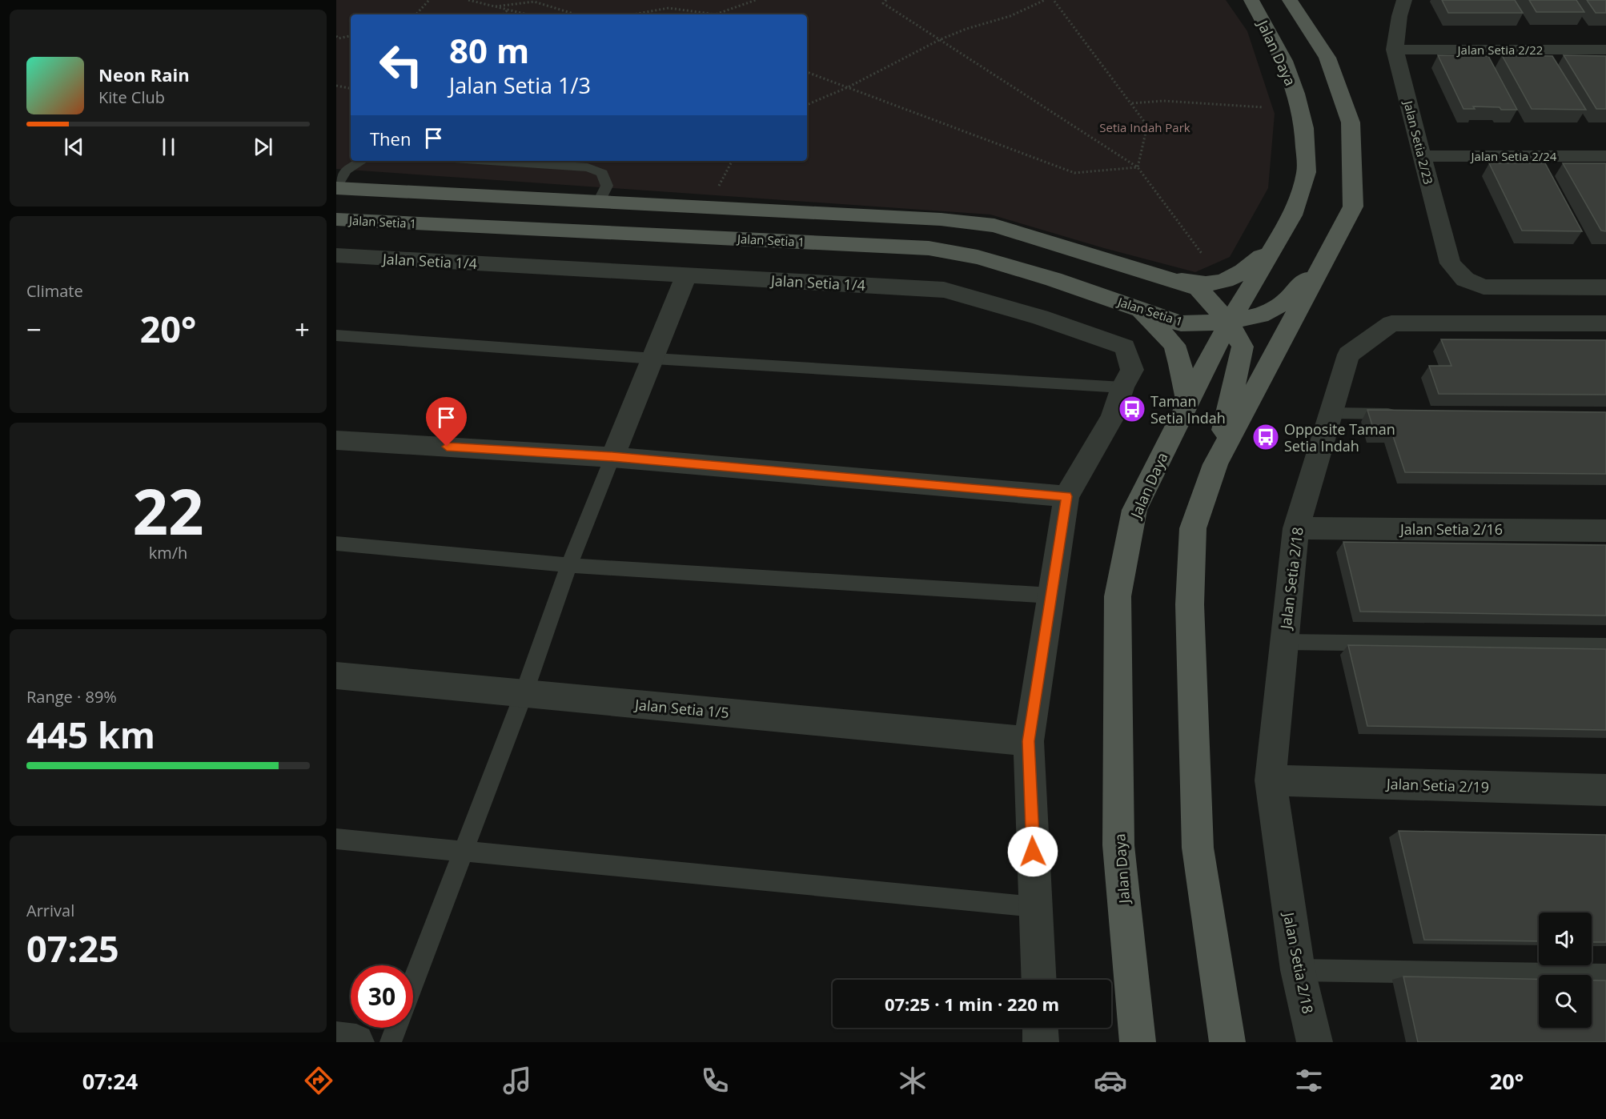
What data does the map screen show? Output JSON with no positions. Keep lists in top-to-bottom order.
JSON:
{
  "streets": {
    "main road": ["Jalan Daya", "Jalan Setia 1"],
    "street": [
      "Jalan Setia 2/22",
      "Jalan Setia 2/23",
      "Jalan Setia 2/24",
      "Jalan Setia 1/4",
      "Jalan Setia 2/16",
      "Jalan Setia 2/18",
      "Jalan Setia 1/5",
      "Jalan Setia 2/19"
    ]
  },
  "crossings": [
    ["Jalan Setia 2/22", "Jalan Setia 2/23"],
    ["Jalan Daya", "Jalan Setia 1"],
    ["Jalan Setia 2/23", "Jalan Setia 2/24"],
    ["Jalan Setia 2/16", "Jalan Setia 2/18"],
    ["Jalan Setia 2/18", "Jalan Setia 2/19"]
  ],
  "parks": ["Setia Indah Park"],
  "places": {
    "bus stop": ["Taman Setia Indah", "Opposite Taman Setia Indah"]
  },
  "page": {
    "turn": ["80 m", "Jalan Setia 1/3"],
    "song": ["Neon Rain", "Kite Club"],
    "then": "Then",
    "tile": [
      "Climate",
      ["22", "km/h"],
      ["Range · 89%", "445 km"],
      ["Arrival", "07:25"]
    ],
    "heat": ["−", "20°", "+"],
    "limit": "30",
    "trip": "07:25 · 1 min · 220 m",
    "tabs": ["07:24", "20°"]
  }
}
